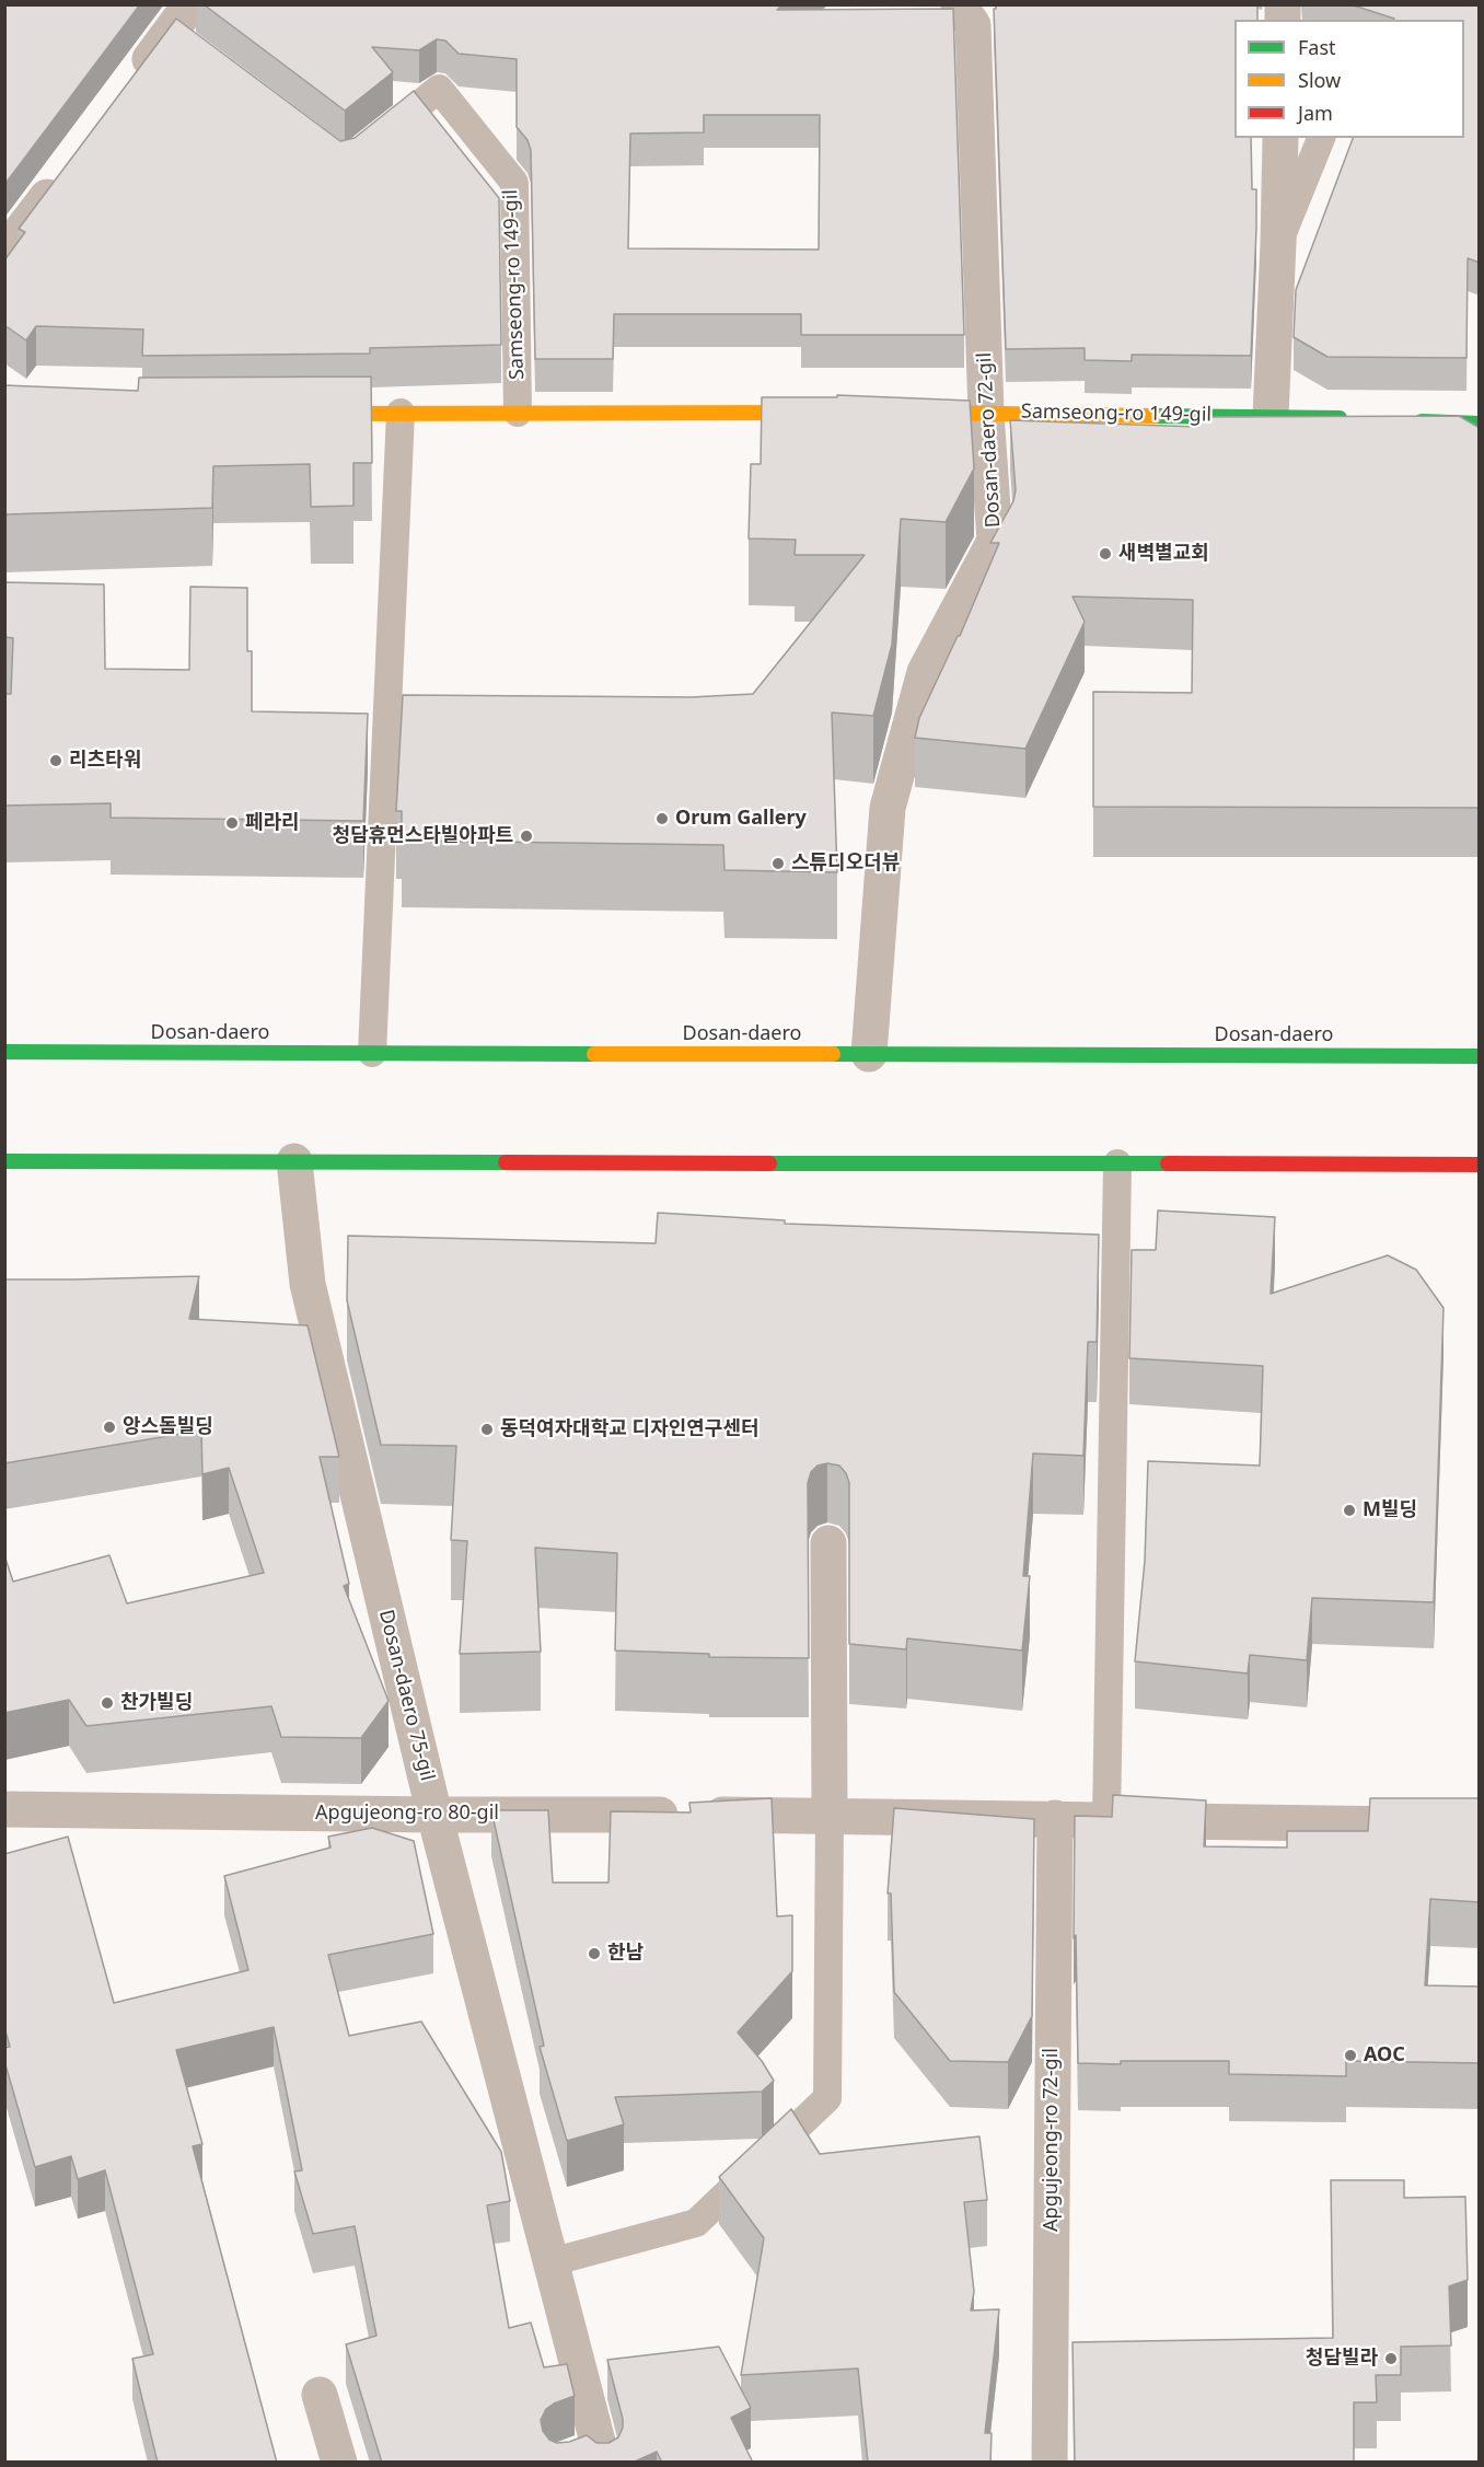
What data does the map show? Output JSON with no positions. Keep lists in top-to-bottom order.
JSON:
{
  "streets": {
    "main road": ["Samseong-ro 149-gil", "Dosan-daero"],
    "street": [
      "Dosan-daero 72-gil",
      "Dosan-daero 75-gil",
      "Apgujeong-ro 80-gil",
      "Apgujeong-ro 72-gil"
    ]
  },
  "crossings": [
    ["Samseong-ro 149-gil", "Dosan-daero 72-gil"],
    ["Dosan-daero 72-gil", "Dosan-daero"],
    ["Dosan-daero 75-gil", "Apgujeong-ro 80-gil"],
    ["Apgujeong-ro 80-gil", "Apgujeong-ro 72-gil"]
  ],
  "places": [
    "새벽별교회",
    "리츠타워",
    "Orum Gallery",
    "페라리",
    "청담휴먼스타빌아파트",
    "스튜디오더뷰",
    "앙스돔빌딩",
    "동덕여자대학교 디자인연구센터",
    "M빌딩",
    "찬가빌딩",
    "한남",
    "AOC",
    "청담빌라"
  ],
  "legend": ["Fast", "Slow", "Jam"]
}
